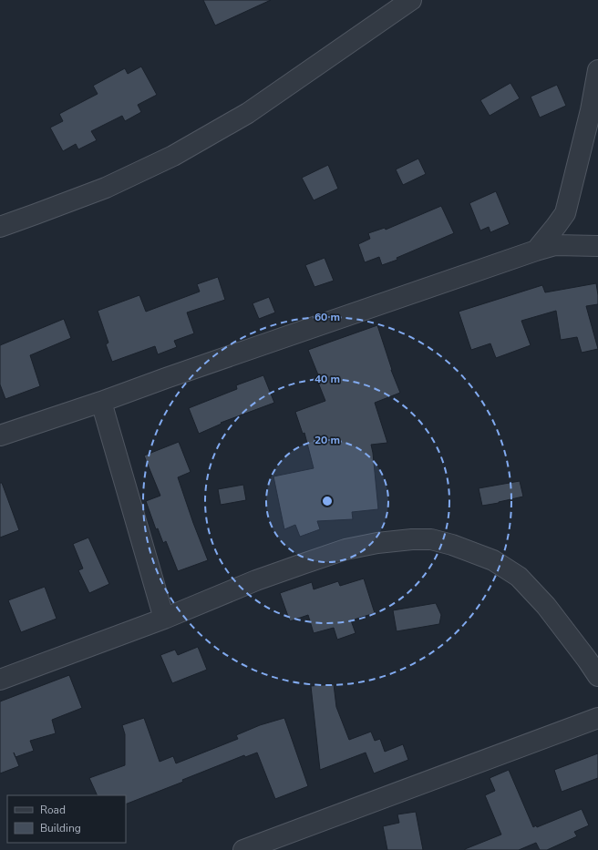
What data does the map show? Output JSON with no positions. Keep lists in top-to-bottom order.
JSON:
{
  "legend": ["Road", "Building"],
  "rings": ["60 m", "40 m", "20 m"]
}
